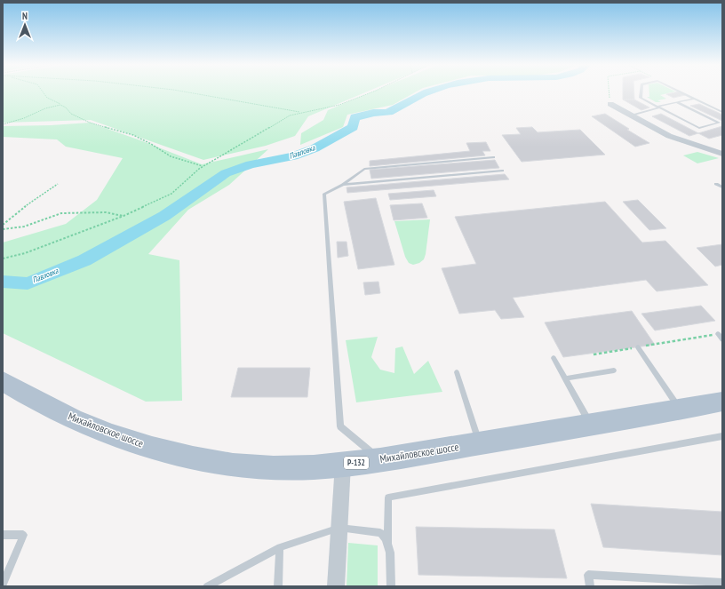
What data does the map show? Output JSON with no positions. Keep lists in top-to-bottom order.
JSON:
{
  "streets": {
    "main road": ["Михайловское шоссе", "Р-132"]
  },
  "water": ["Павловка"],
  "north": "top"
}
